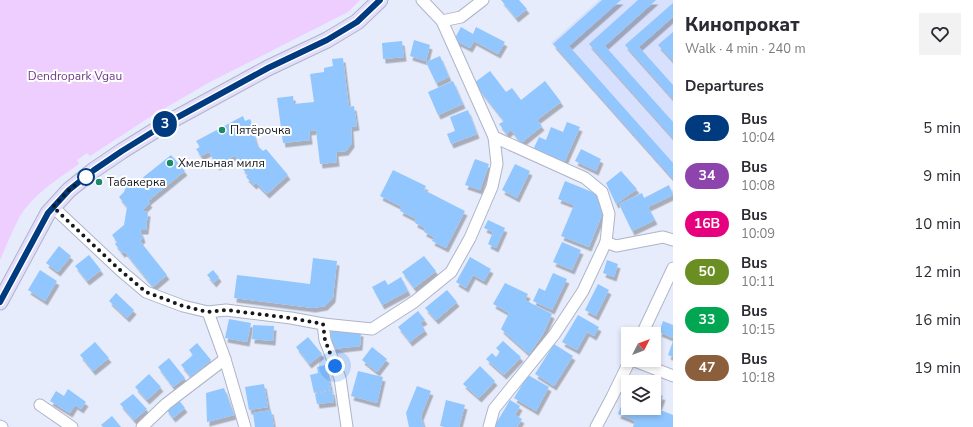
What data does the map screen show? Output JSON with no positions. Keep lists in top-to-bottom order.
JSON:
{
  "parks": ["Dendropark Vgau"],
  "places": ["Пятёрочка", "Хмельная миля", "Табакерка"],
  "lines": ["bus line 3"],
  "north": "top right",
  "page": {
    "on_map": "3",
    "heading": [
      ["Кинопрокат", "Walk · 4 min · 240 m"],
      "Departures"
    ],
    "list": [
      {
        "mark": "3",
        "name": "Bus",
        "note": "10:04",
        "value": "5 min"
      },
      {
        "mark": "34",
        "name": "Bus",
        "note": "10:08",
        "value": "9 min"
      },
      {
        "mark": "16В",
        "name": "Bus",
        "note": "10:09",
        "value": "10 min"
      },
      {
        "mark": "50",
        "name": "Bus",
        "note": "10:11",
        "value": "12 min"
      },
      {
        "mark": "33",
        "name": "Bus",
        "note": "10:15",
        "value": "16 min"
      },
      {
        "mark": "47",
        "name": "Bus",
        "note": "10:18",
        "value": "19 min"
      }
    ]
  }
}
